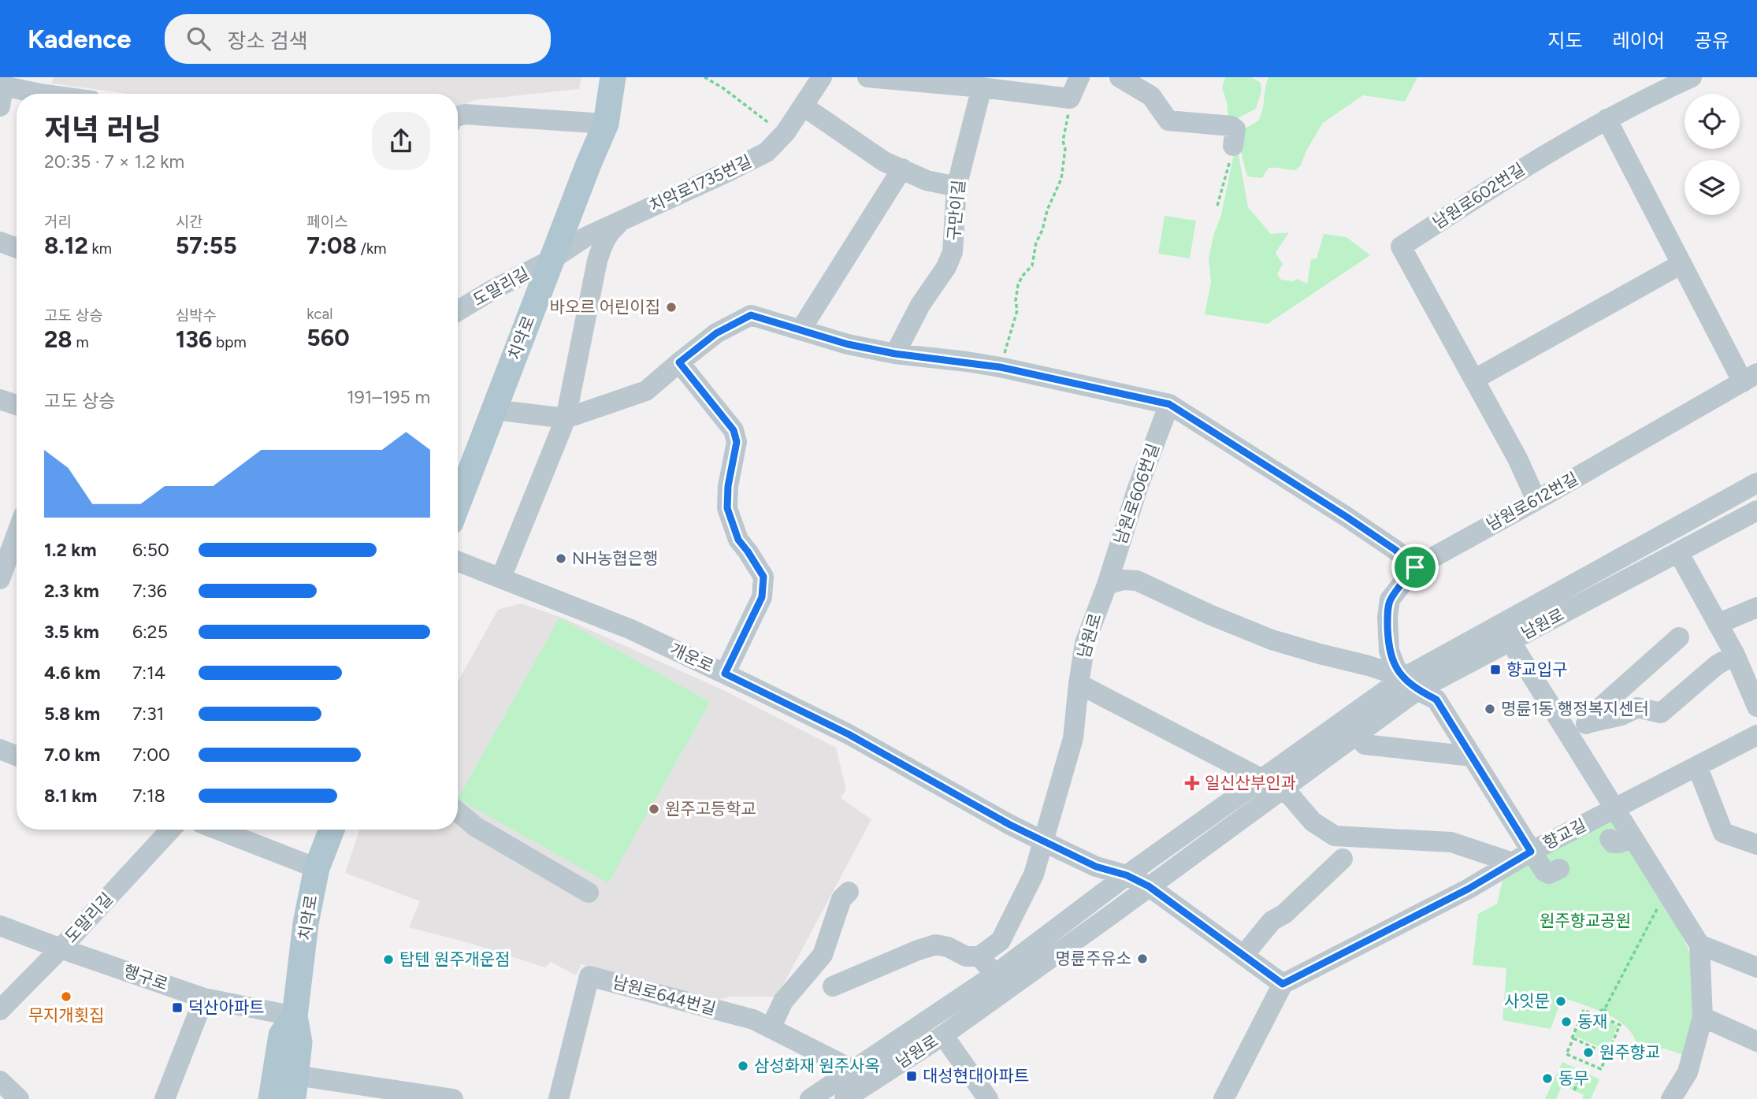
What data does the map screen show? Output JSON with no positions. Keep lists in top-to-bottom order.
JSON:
{
  "streets": {
    "main road": ["치악로"],
    "street": [
      "치악로1735번길",
      "남원로602번길",
      "구만이길",
      "도말리길",
      "남원로606번길",
      "남원로612번길",
      "남원로",
      "개운로",
      "향교길",
      "행구로",
      "남원로644번길"
    ]
  },
  "crossings": [
    ["치악로1735번길", "도말리길"],
    ["치악로1735번길", "치악로"],
    ["남원로602번길", "남원로612번길"],
    ["도말리길", "치악로"],
    ["도말리길", "행구로"],
    ["치악로", "행구로"],
    ["남원로606번길", "남원로"],
    ["남원로612번길", "남원로"],
    ["남원로", "개운로"],
    ["남원로", "남원로644번길"]
  ],
  "parks": ["원주향교공원"],
  "places": {
    "other": [
      "바오르 어린이집",
      "NH농협은행",
      "명륜1동 행정복지센터",
      "원주고등학교",
      "명륜주유소",
      "탑텐 원주개운점",
      "무지개횟집",
      "사잇문",
      "동재",
      "원주향교",
      "삼성화재 원주사옥",
      "동무"
    ],
    "transit": ["향교입구", "덕산아파트", "대성현대아파트"],
    "health": ["일신산부인과"]
  },
  "page": {
    "header": "Kadence",
    "search": "장소 검색",
    "nav": ["지도", "레이어", "공유"],
    "heading": ["저녁 러닝", "20:35 · 7 × 1.2 km"],
    "stats": [
      ["거리", "8.12 km"],
      ["시간", "57:55"],
      ["페이스", "7:08 /km"],
      ["고도 상승", "28 m"],
      ["심박수", "136 bpm"],
      ["kcal", "560"]
    ],
    "chart": ["고도 상승", "191–195 m"],
    "list": [
      {
        "name": "1.2 km",
        "note": "6:50"
      },
      {
        "name": "2.3 km",
        "note": "7:36"
      },
      {
        "name": "3.5 km",
        "note": "6:25"
      },
      {
        "name": "4.6 km",
        "note": "7:14"
      },
      {
        "name": "5.8 km",
        "note": "7:31"
      },
      {
        "name": "7.0 km",
        "note": "7:00"
      },
      {
        "name": "8.1 km",
        "note": "7:18"
      }
    ]
  }
}
